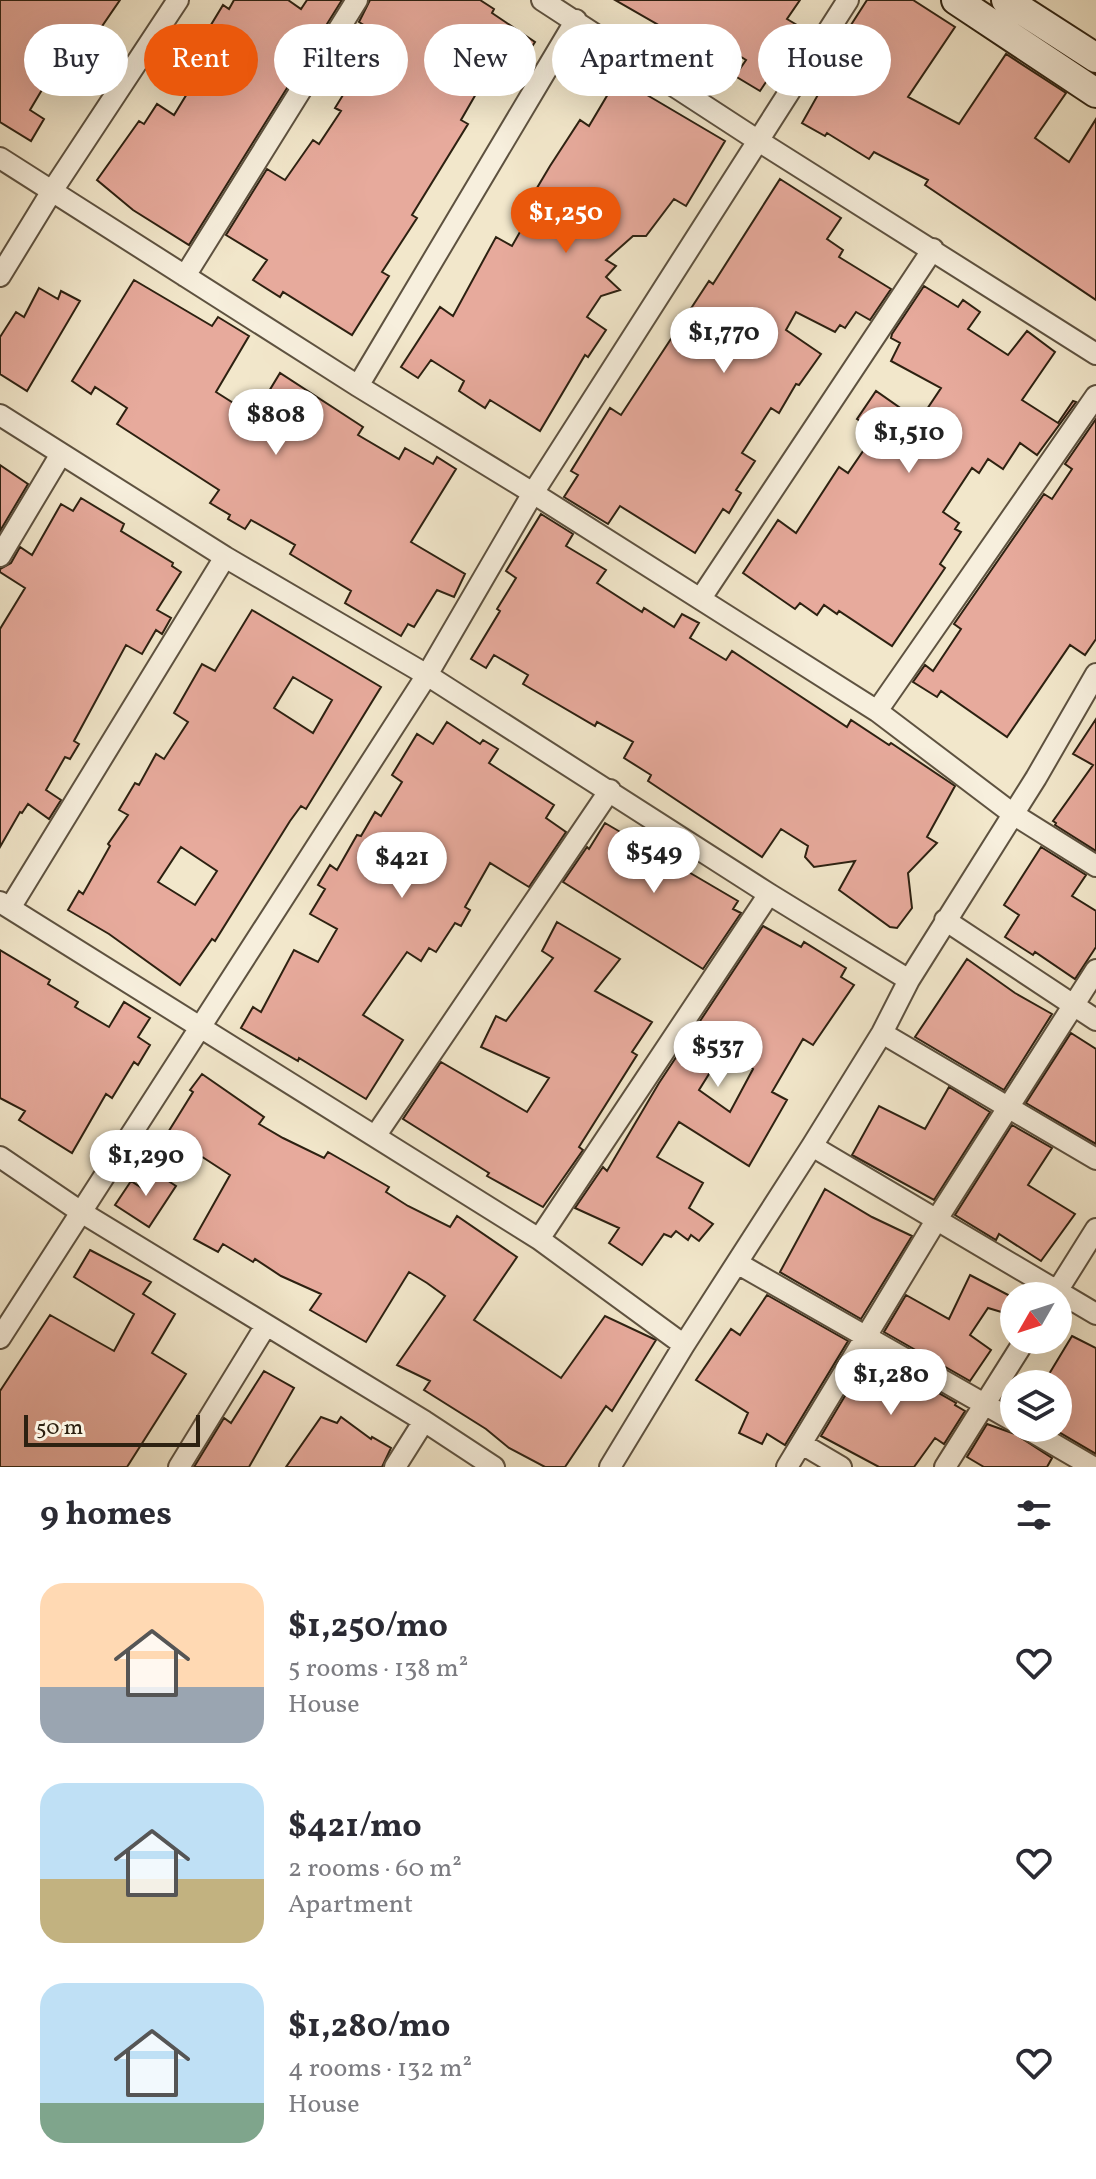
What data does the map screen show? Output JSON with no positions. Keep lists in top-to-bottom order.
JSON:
{
  "scale_bar": "50 m",
  "north": "bottom left",
  "page": {
    "chip": [
      "Buy",
      "Rent",
      "Filters",
      "New",
      "Apartment",
      "House"
    ],
    "price": [
      "$1,250",
      "$1,770",
      "$808",
      "$1,510",
      "$549",
      "$421",
      "$537",
      "$1,290",
      "$1,280"
    ],
    "scale": "50 m",
    "heading": "9 homes",
    "list": [
      {
        "name": "$1,250/mo",
        "note": "5 rooms · 138 m² · House"
      },
      {
        "name": "$421/mo",
        "note": "2 rooms · 60 m² · Apartment"
      },
      {
        "name": "$1,280/mo",
        "note": "4 rooms · 132 m² · House"
      }
    ]
  }
}
